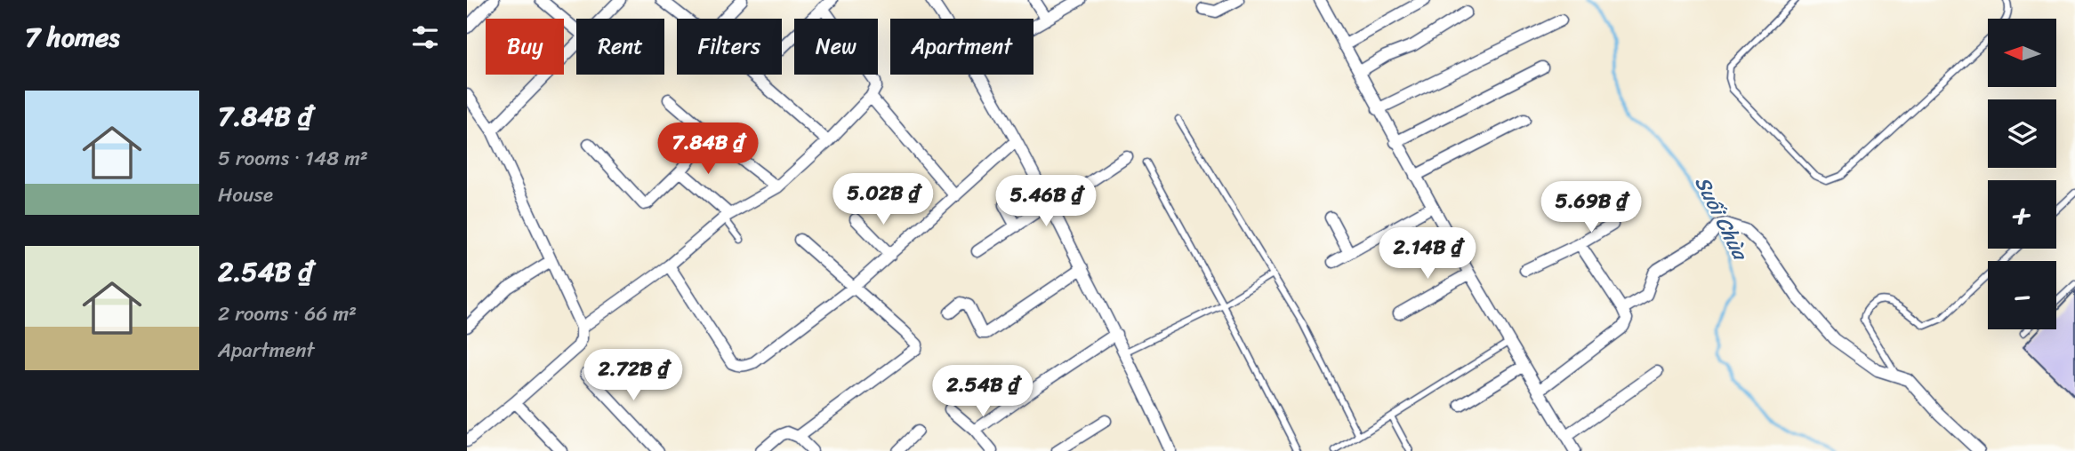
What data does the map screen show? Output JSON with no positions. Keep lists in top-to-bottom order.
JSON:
{
  "water": ["Suối Chùa"],
  "north": "left",
  "page": {
    "heading": "7 homes",
    "map_buttons": ["+", "−"],
    "chip": [
      "Buy",
      "Rent",
      "Filters",
      "New",
      "Apartment"
    ],
    "list": [
      {
        "name": "7.84B ₫",
        "note": "5 rooms · 148 m² · House"
      },
      {
        "name": "2.54B ₫",
        "note": "2 rooms · 66 m² · Apartment"
      }
    ],
    "price": [
      "7.84B ₫",
      "5.02B ₫",
      "5.46B ₫",
      "5.69B ₫",
      "2.14B ₫",
      "2.72B ₫",
      "2.54B ₫"
    ]
  }
}
